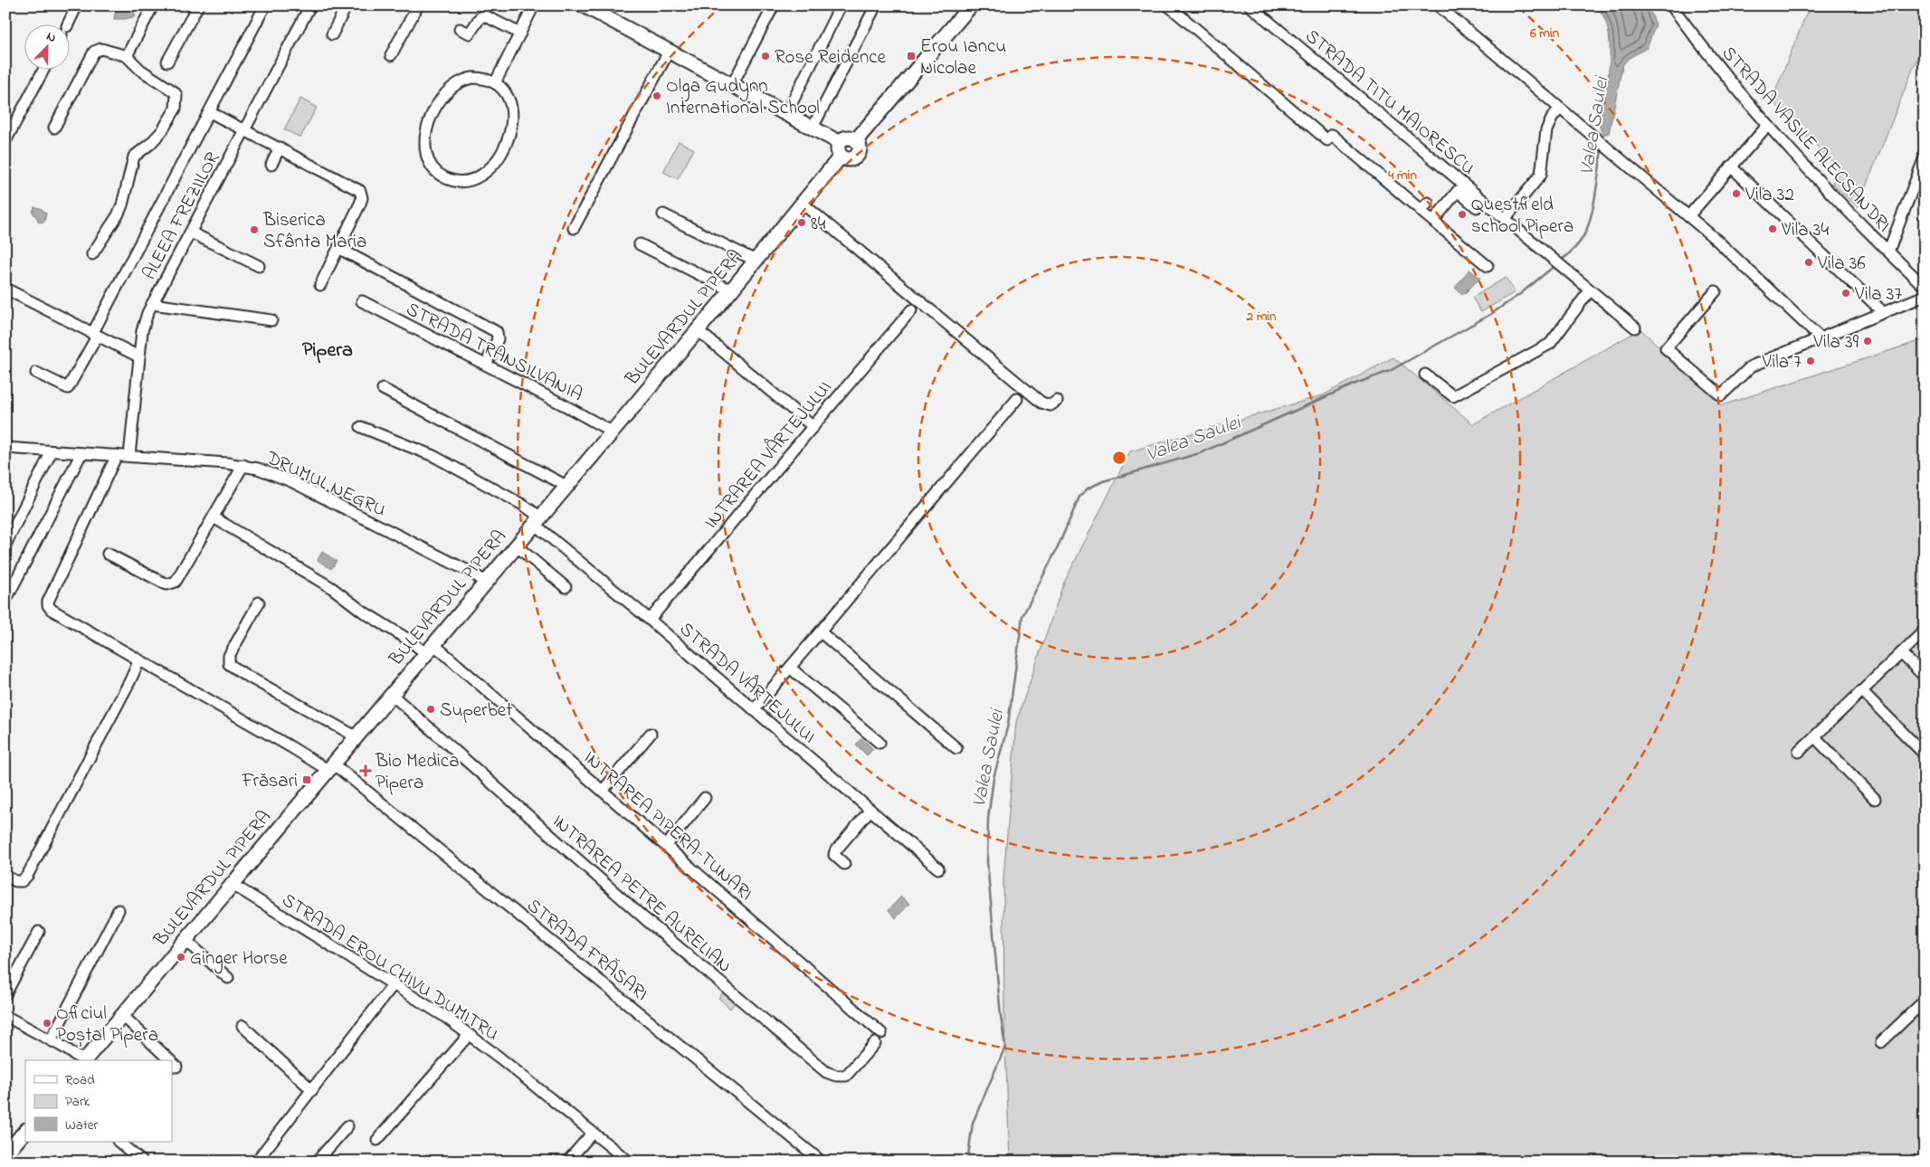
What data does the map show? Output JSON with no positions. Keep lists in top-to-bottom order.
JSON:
{
  "streets": {
    "main road": ["BULEVARDUL PIPERA"],
    "street": [
      "STRADA TITU MAIORESCU",
      "STRADA VASILE ALECSANDRI",
      "ALEEA FREZIILOR",
      "STRADA TRANSILVANIA",
      "INTRAREA VÂRTEJULUI",
      "DRUMUL NEGRU",
      "STRADA VÂRTEJULUI",
      "INTRAREA PIPERA-TUNARI",
      "INTRAREA PETRE AURELIAN",
      "STRADA FRĂSARI",
      "STRADA EROU CHIVU DUMITRU"
    ]
  },
  "crossings": [
    ["ALEEA FREZIILOR", "DRUMUL NEGRU"],
    ["BULEVARDUL PIPERA", "STRADA TRANSILVANIA"],
    ["BULEVARDUL PIPERA", "DRUMUL NEGRU"],
    ["BULEVARDUL PIPERA", "STRADA VÂRTEJULUI"],
    ["BULEVARDUL PIPERA", "INTRAREA PIPERA-TUNARI"],
    ["BULEVARDUL PIPERA", "INTRAREA PETRE AURELIAN"],
    ["BULEVARDUL PIPERA", "STRADA FRĂSARI"],
    ["BULEVARDUL PIPERA", "STRADA EROU CHIVU DUMITRU"],
    ["INTRAREA VÂRTEJULUI", "STRADA VÂRTEJULUI"],
    ["DRUMUL NEGRU", "STRADA FRĂSARI"]
  ],
  "districts": ["Pipera"],
  "water": ["Valea Saulei"],
  "places": {
    "other": [
      "Rose Reidence",
      "Olga Gudynn International School",
      "Vila 32",
      "Questfield school Pipera",
      "84",
      "Vila 34",
      "Biserica Sfânta Maria",
      "Vila 36",
      "Vila 37",
      "Vila 39",
      "Vila 7",
      "Superbet",
      "Ginger Horse",
      "Oficiul Poștal Pipera"
    ],
    "transit": ["Erou Iancu Nicolae", "Frăsari"],
    "health": ["Bio Medica Pipera"]
  },
  "legend": ["Road", "Park", "Water"],
  "north": "top right",
  "rings": ["6 min", "4 min", "2 min"]
}
